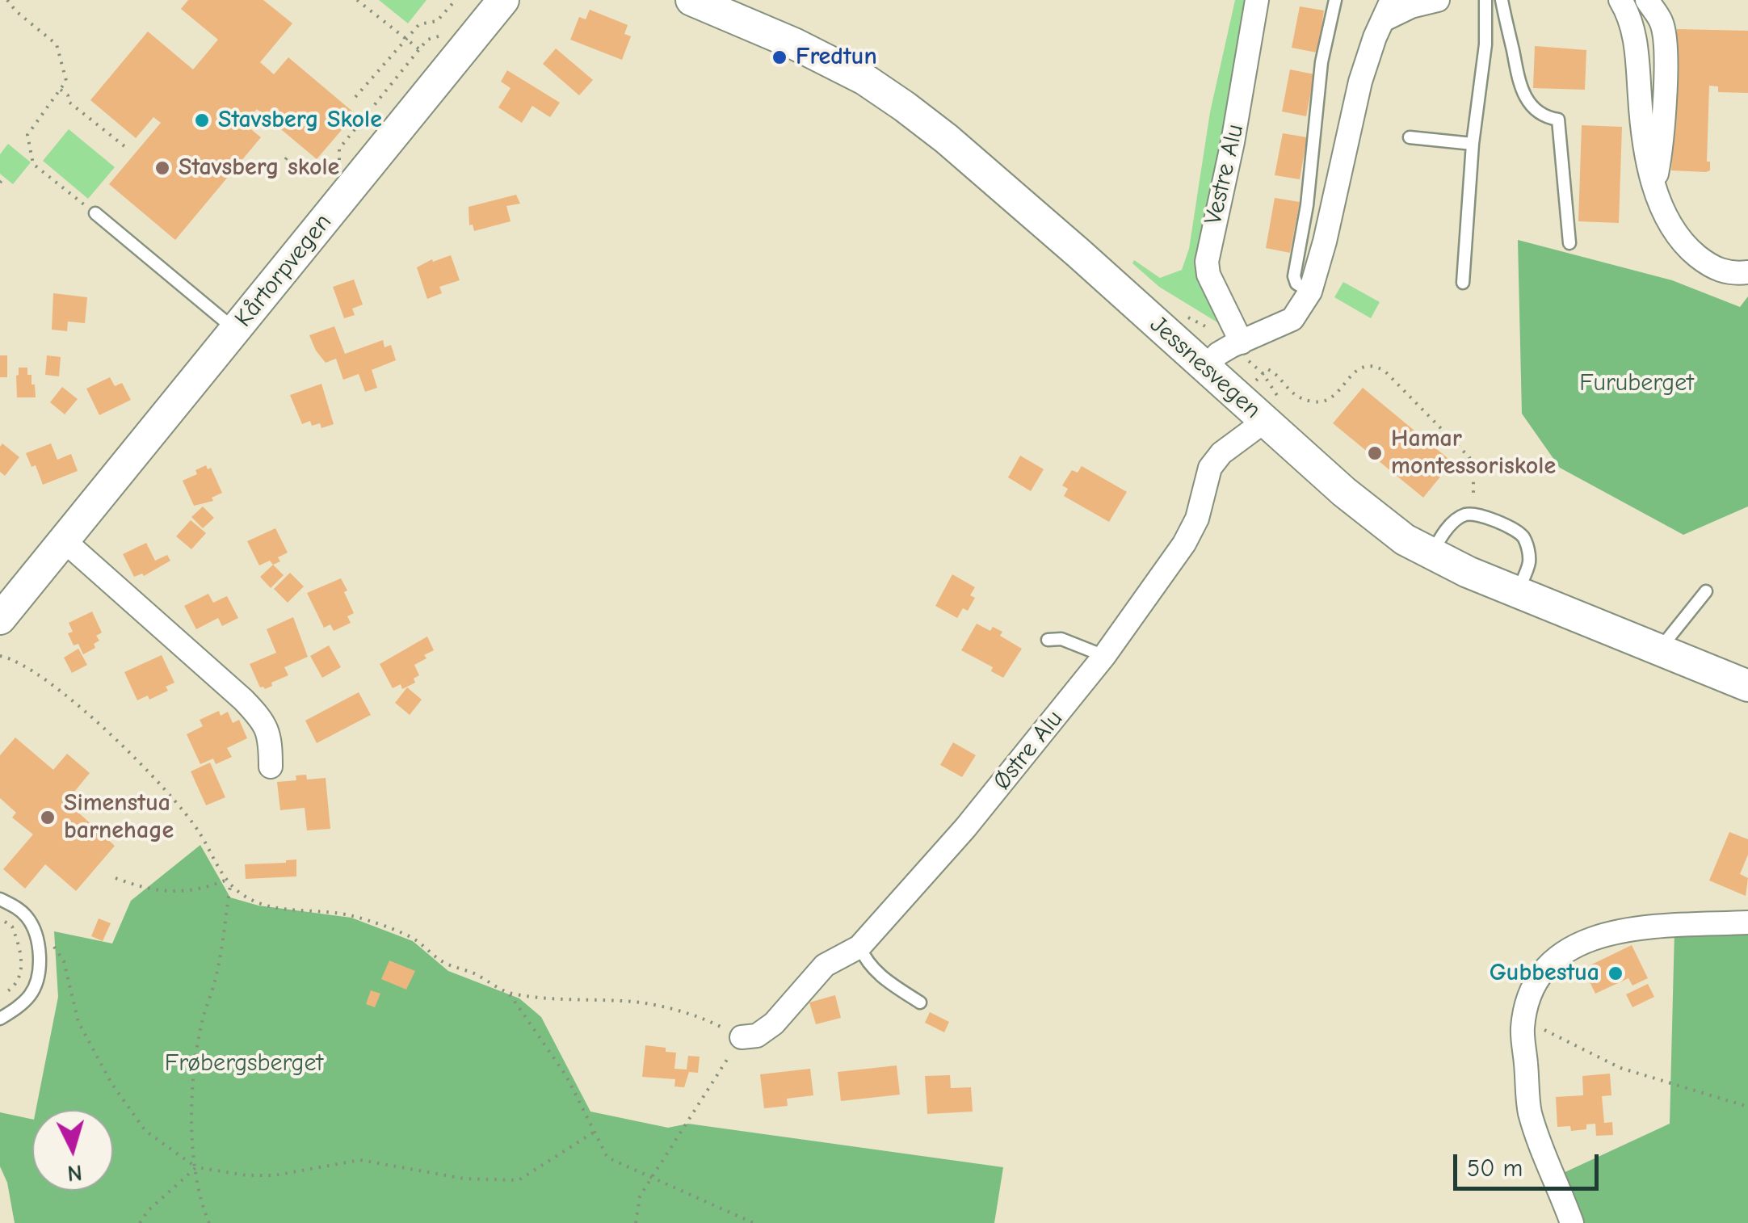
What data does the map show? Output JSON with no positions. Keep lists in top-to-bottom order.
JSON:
{
  "streets": {
    "main road": ["Kårtorpvegen", "Jessnesvegen"],
    "street": ["Vestre Alu", "Østre Alu"]
  },
  "crossings": [
    ["Jessnesvegen", "Østre Alu"]
  ],
  "parks": ["Furuberget", "Frøbergsberget"],
  "places": [
    "Fredtun",
    "Stavsberg Skole",
    "Stavsberg skole",
    "Hamar montessoriskole",
    "Simenstua barnehage",
    "Gubbestua"
  ],
  "scale_bar": "50 m",
  "north": "bottom"
}
